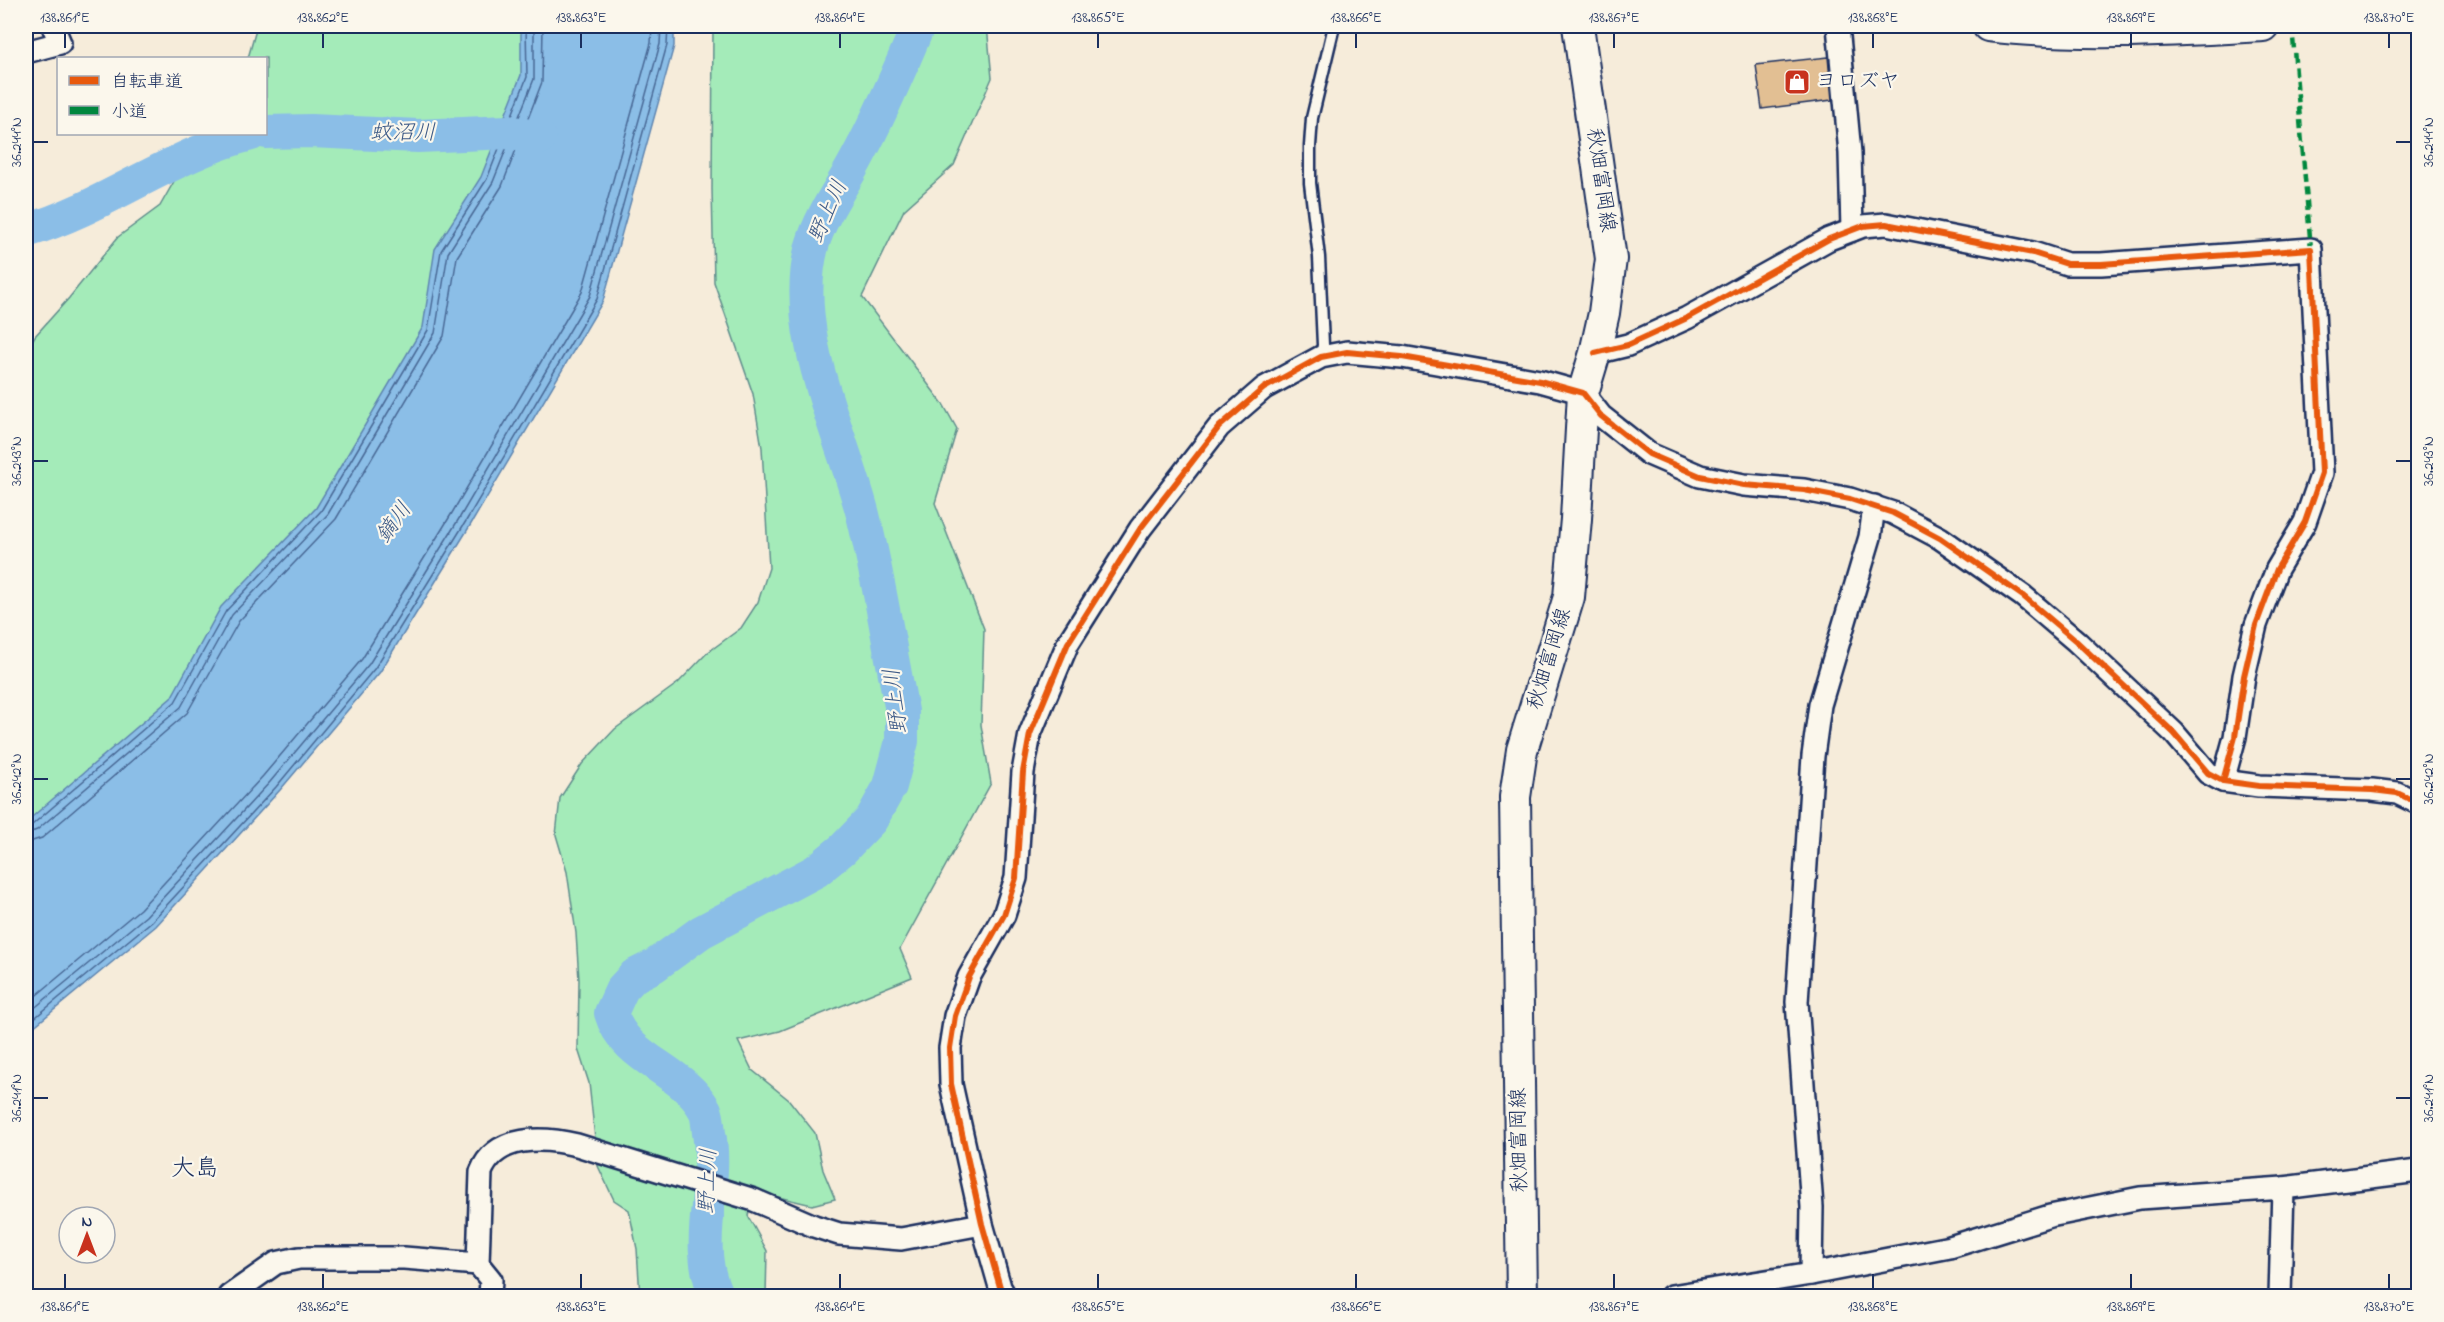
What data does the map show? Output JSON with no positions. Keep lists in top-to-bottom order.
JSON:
{
  "streets": {
    "main road": ["秋畑富岡線"]
  },
  "districts": ["大島"],
  "water": ["蚊沼川", "野上川", "鏑川"],
  "places": {
    "shop": ["ヨロズヤ"]
  },
  "legend": ["自転車道", "小道"],
  "north": "top",
  "coordinates": [
    "138.861°E",
    "138.862°E",
    "138.863°E",
    "138.864°E",
    "138.865°E",
    "138.866°E",
    "138.867°E",
    "138.868°E",
    "138.869°E",
    "138.870°E",
    "36.244°N",
    "36.243°N",
    "36.242°N",
    "36.241°N"
  ]
}
